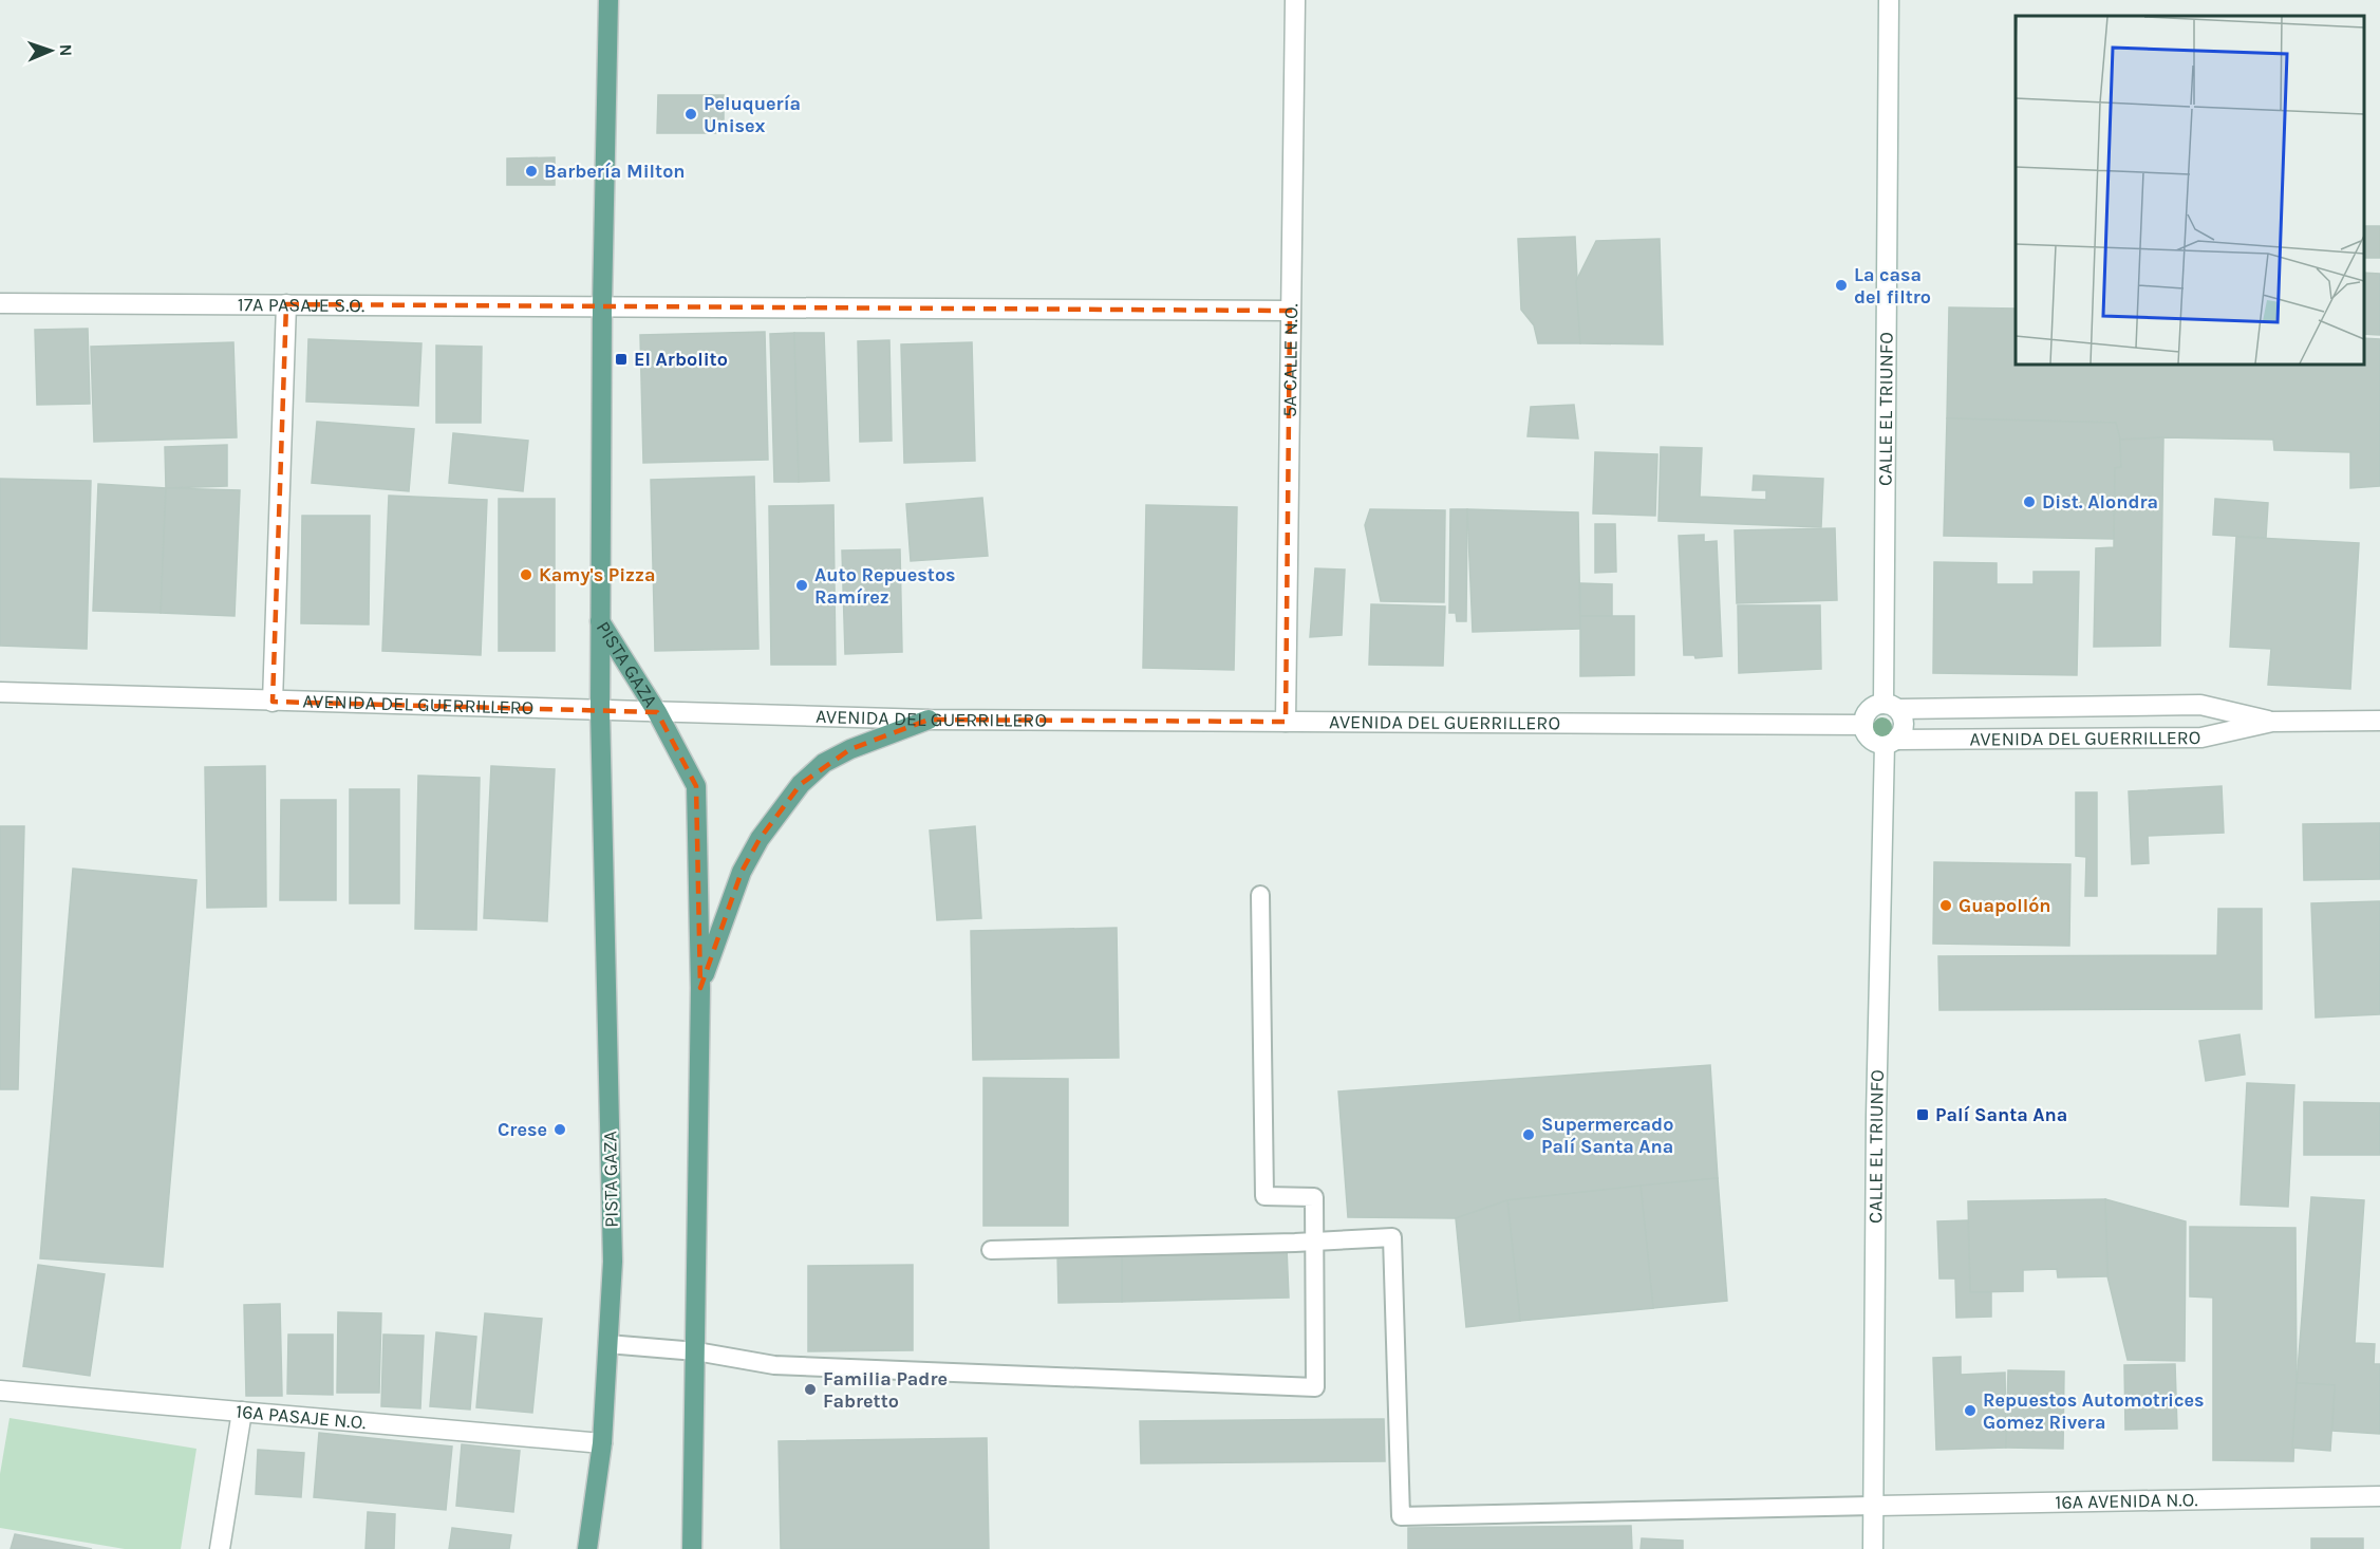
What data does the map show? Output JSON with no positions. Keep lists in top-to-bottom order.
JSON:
{
  "streets": {
    "main road": ["PISTA GAZA"],
    "street": [
      "17A PASAJE S.O.",
      "5A CALLE N.O.",
      "CALLE EL TRIUNFO",
      "AVENIDA DEL GUERRILLERO",
      "16A PASAJE N.O.",
      "16A AVENIDA N.O."
    ]
  },
  "crossings": [
    ["17A PASAJE S.O.", "5A CALLE N.O."],
    ["5A CALLE N.O.", "AVENIDA DEL GUERRILLERO"],
    ["CALLE EL TRIUNFO", "AVENIDA DEL GUERRILLERO"],
    ["CALLE EL TRIUNFO", "16A AVENIDA N.O."],
    ["PISTA GAZA", "AVENIDA DEL GUERRILLERO"],
    ["PISTA GAZA", "16A PASAJE N.O."]
  ],
  "places": {
    "other": [
      "Peluquería Unisex",
      "Barbería Milton",
      "La casa del filtro",
      "Dist. Alondra",
      "Kamy's Pizza",
      "Auto Repuestos Ramírez",
      "Guapollón",
      "Crese",
      "Supermercado Palí Santa Ana",
      "Familia Padre Fabretto",
      "Repuestos Automotrices Gomez Rivera"
    ],
    "transit": ["El Arbolito", "Palí Santa Ana"]
  },
  "north": "right"
}
